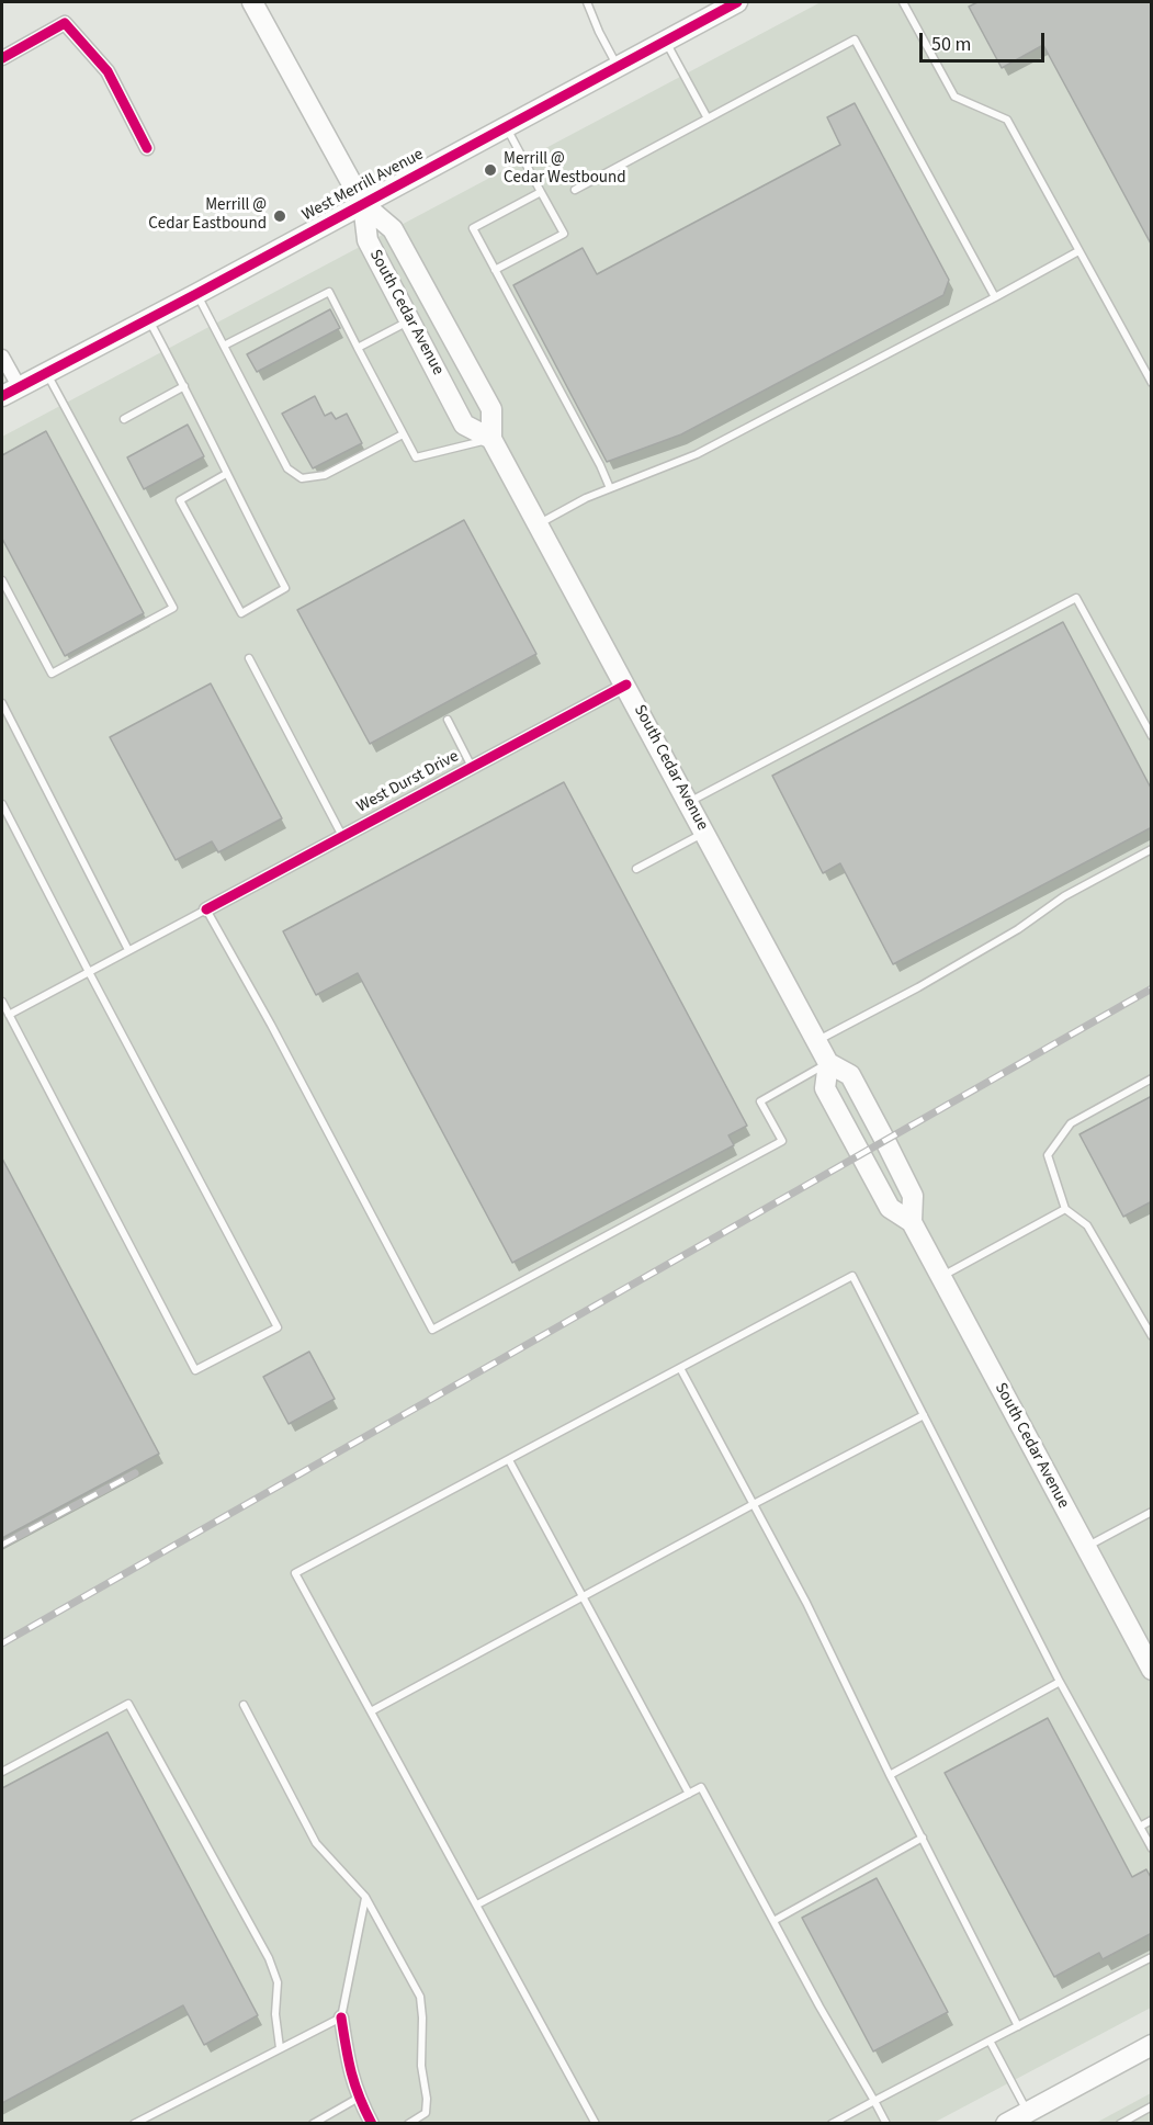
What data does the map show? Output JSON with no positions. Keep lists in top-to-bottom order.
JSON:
{
  "streets": {
    "main road": ["West Merrill Avenue", "South Cedar Avenue"],
    "street": ["West Durst Drive"]
  },
  "crossings": [
    ["West Merrill Avenue", "South Cedar Avenue"],
    ["South Cedar Avenue", "West Durst Drive"]
  ],
  "places": ["Merrill @ Cedar Westbound", "Merrill @ Cedar Eastbound"],
  "scale_bar": "50 m"
}
